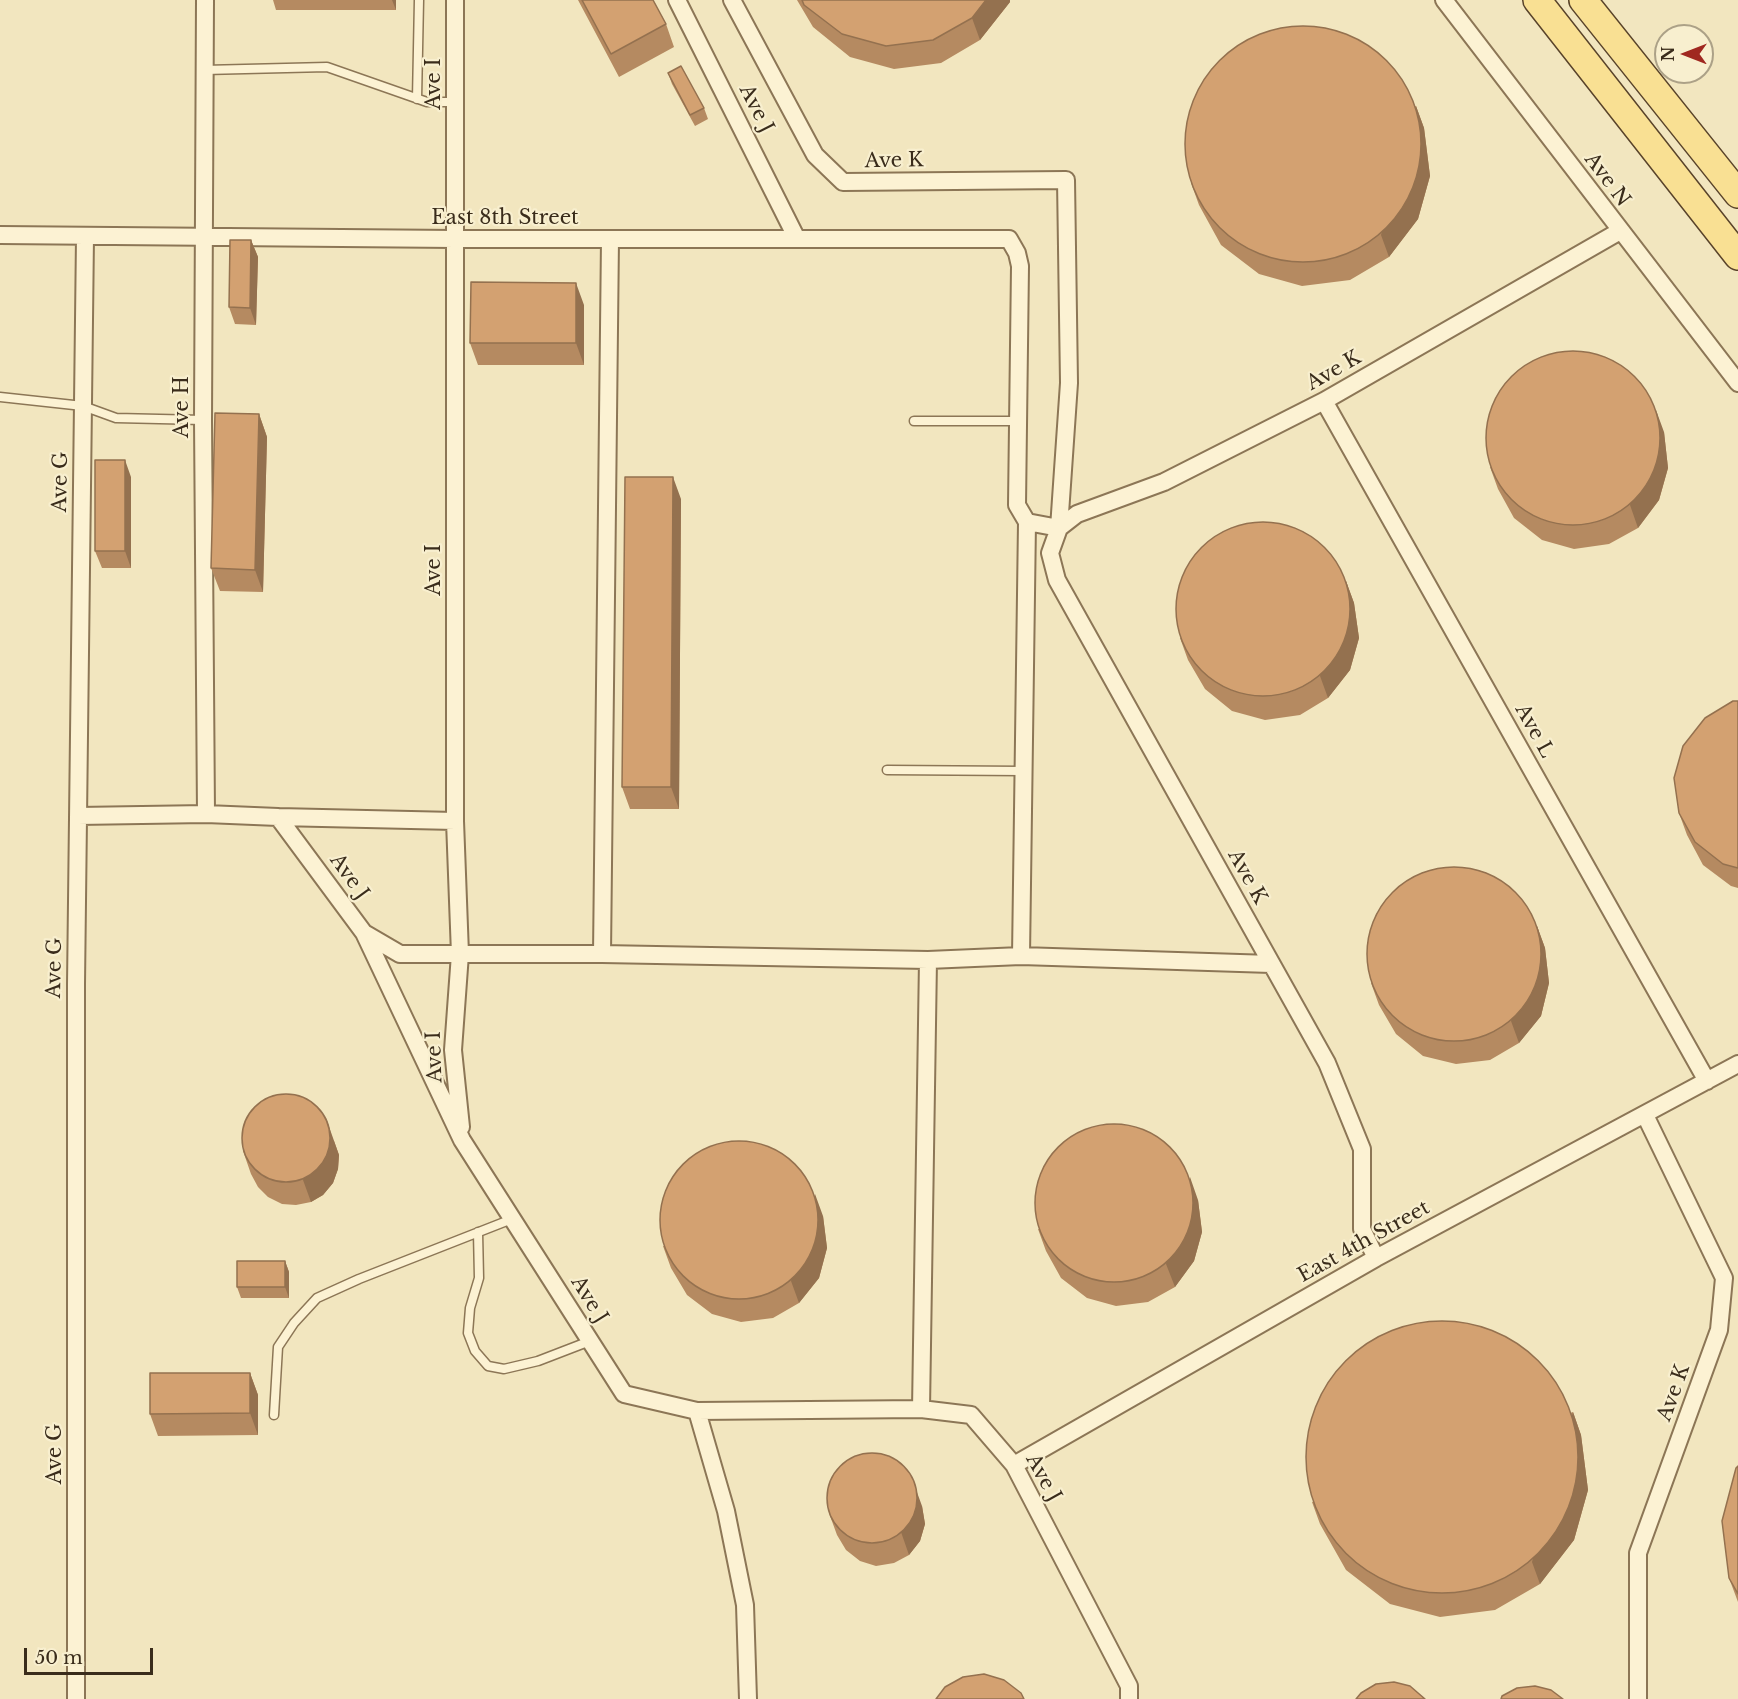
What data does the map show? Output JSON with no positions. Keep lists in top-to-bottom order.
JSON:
{
  "streets": {
    "street": [
      "Ave I",
      "Ave J",
      "Ave K",
      "Ave N",
      "East 8th Street",
      "Ave H",
      "Ave G",
      "Ave L",
      "East 4th Street"
    ]
  },
  "crossings": [
    ["Ave I", "Ave J"],
    ["Ave I", "East 8th Street"],
    ["Ave J", "East 8th Street"],
    ["Ave J", "East 4th Street"],
    ["Ave K", "Ave N"],
    ["Ave K", "Ave L"],
    ["Ave K", "East 4th Street"],
    ["East 8th Street", "Ave H"],
    ["East 8th Street", "Ave G"],
    ["Ave L", "East 4th Street"]
  ],
  "scale_bar": "50 m",
  "north": "left"
}
